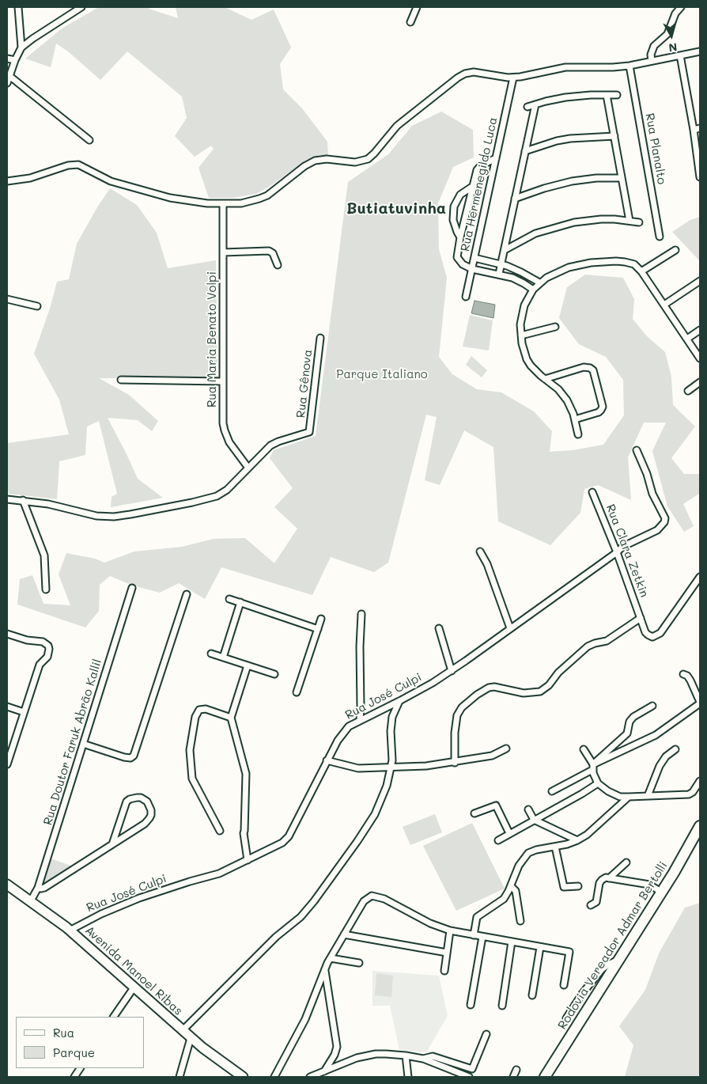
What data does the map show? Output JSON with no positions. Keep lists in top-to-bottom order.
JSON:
{
  "streets": {
    "highway": ["Rodovia Vereador Admar Bertolli"],
    "main road": ["Avenida Manoel Ribas"],
    "street": [
      "Rua Planalto",
      "Rua Hermenegildo Luca",
      "Rua Maria Benato Volpi",
      "Rua Gênova",
      "Rua Clara Zetkin",
      "Rua José Culpi",
      "Rua Doutor Faruk Abrão Kallil"
    ]
  },
  "crossings": [
    ["Rua Maria Benato Volpi", "Rua Gênova"],
    ["Rua Clara Zetkin", "Rua José Culpi"],
    ["Rua José Culpi", "Avenida Manoel Ribas"],
    ["Rua Doutor Faruk Abrão Kallil", "Avenida Manoel Ribas"]
  ],
  "districts": ["Butiatuvinha"],
  "parks": ["Parque Italiano"],
  "legend": ["Rua", "Parque"],
  "north": "bottom"
}
